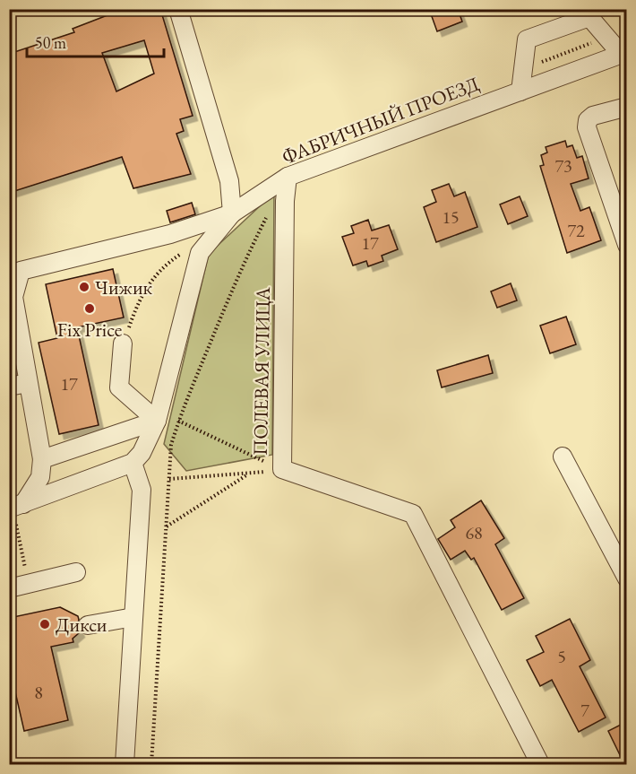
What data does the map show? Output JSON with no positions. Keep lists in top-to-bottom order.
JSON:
{
  "streets": {
    "street": ["ФАБРИЧНЫЙ ПРОЕЗД", "ПОЛЕВАЯ УЛИЦА"]
  },
  "crossings": [
    ["ФАБРИЧНЫЙ ПРОЕЗД", "ПОЛЕВАЯ УЛИЦА"]
  ],
  "places": ["Чижик", "Fix Price", "Дикси"],
  "house_numbers": [
    "73",
    "15",
    "72",
    "17",
    "17",
    "68",
    "5",
    "8",
    "7"
  ],
  "scale_bar": "50 m"
}
